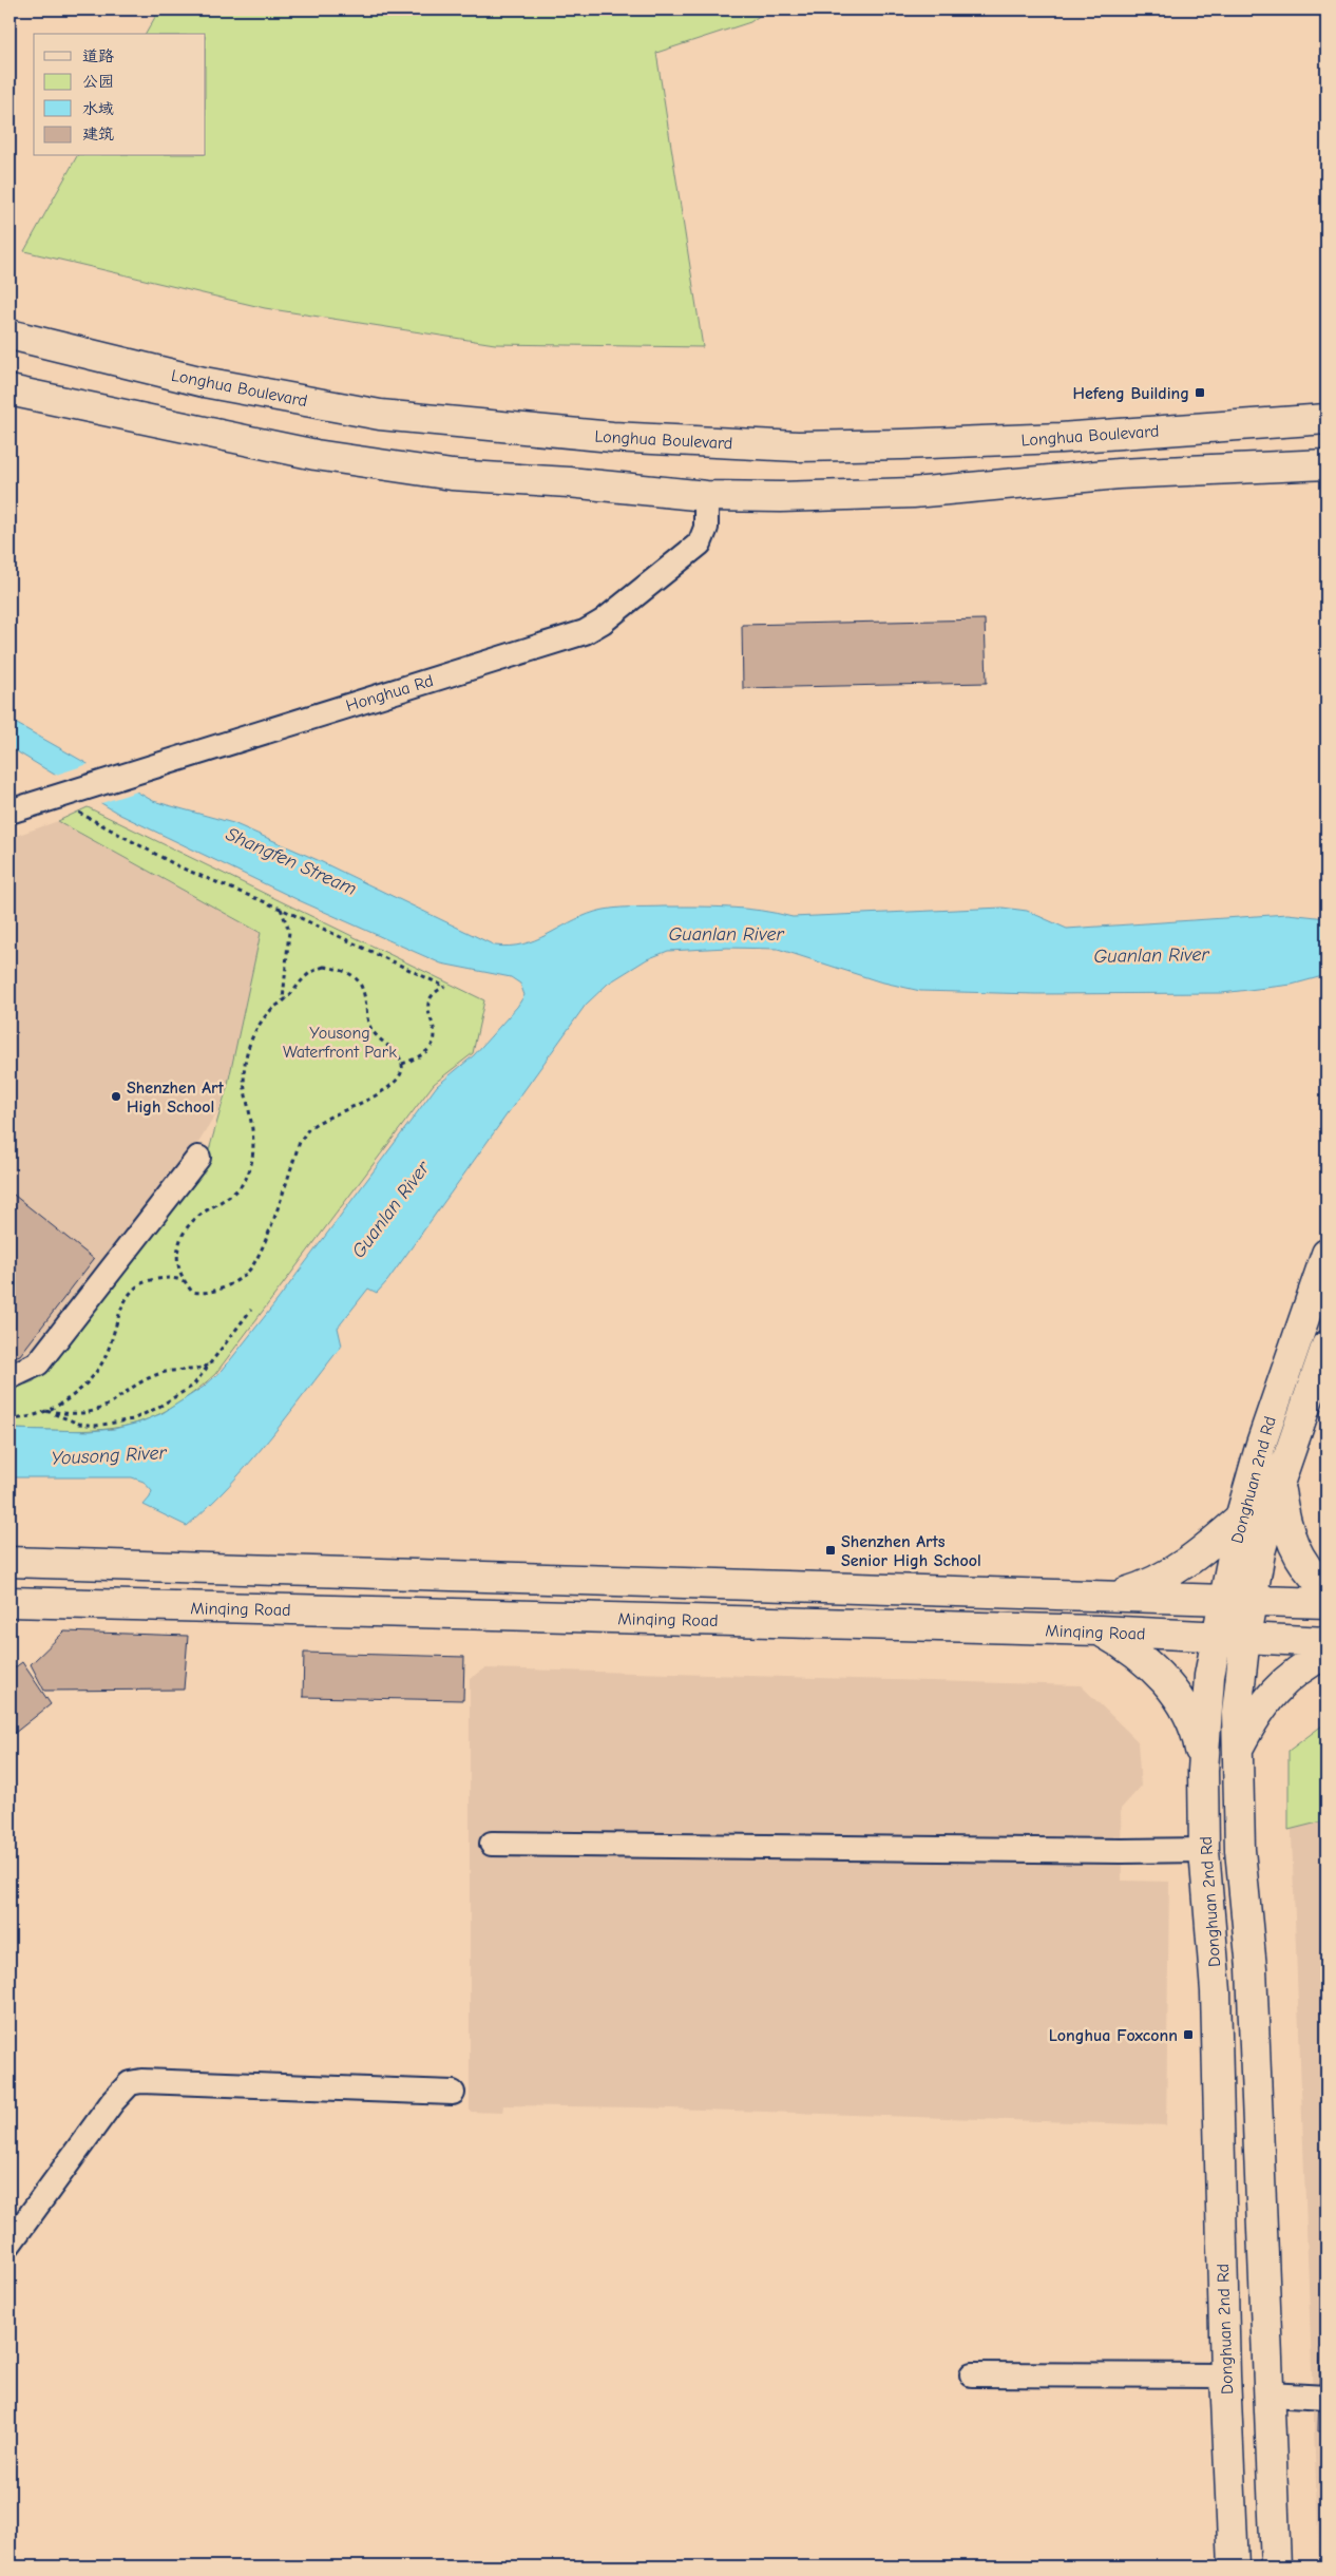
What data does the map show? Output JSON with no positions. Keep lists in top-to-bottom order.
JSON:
{
  "streets": {
    "main road": ["Longhua Boulevard", "Donghuan 2nd Rd", "Minqing Road"],
    "street": ["Honghua Rd"]
  },
  "crossings": [
    ["Donghuan 2nd Rd", "Minqing Road"]
  ],
  "water": ["Shangfen Stream", "Guanlan River", "Yousong River"],
  "parks": ["Yousong Waterfront Park"],
  "places": {
    "transit": ["Hefeng Building", "Shenzhen Arts Senior High School", "Longhua Foxconn"],
    "other": ["Shenzhen Art High School"]
  },
  "legend": [
    "道路",
    "公园",
    "水域",
    "建筑"
  ]
}
